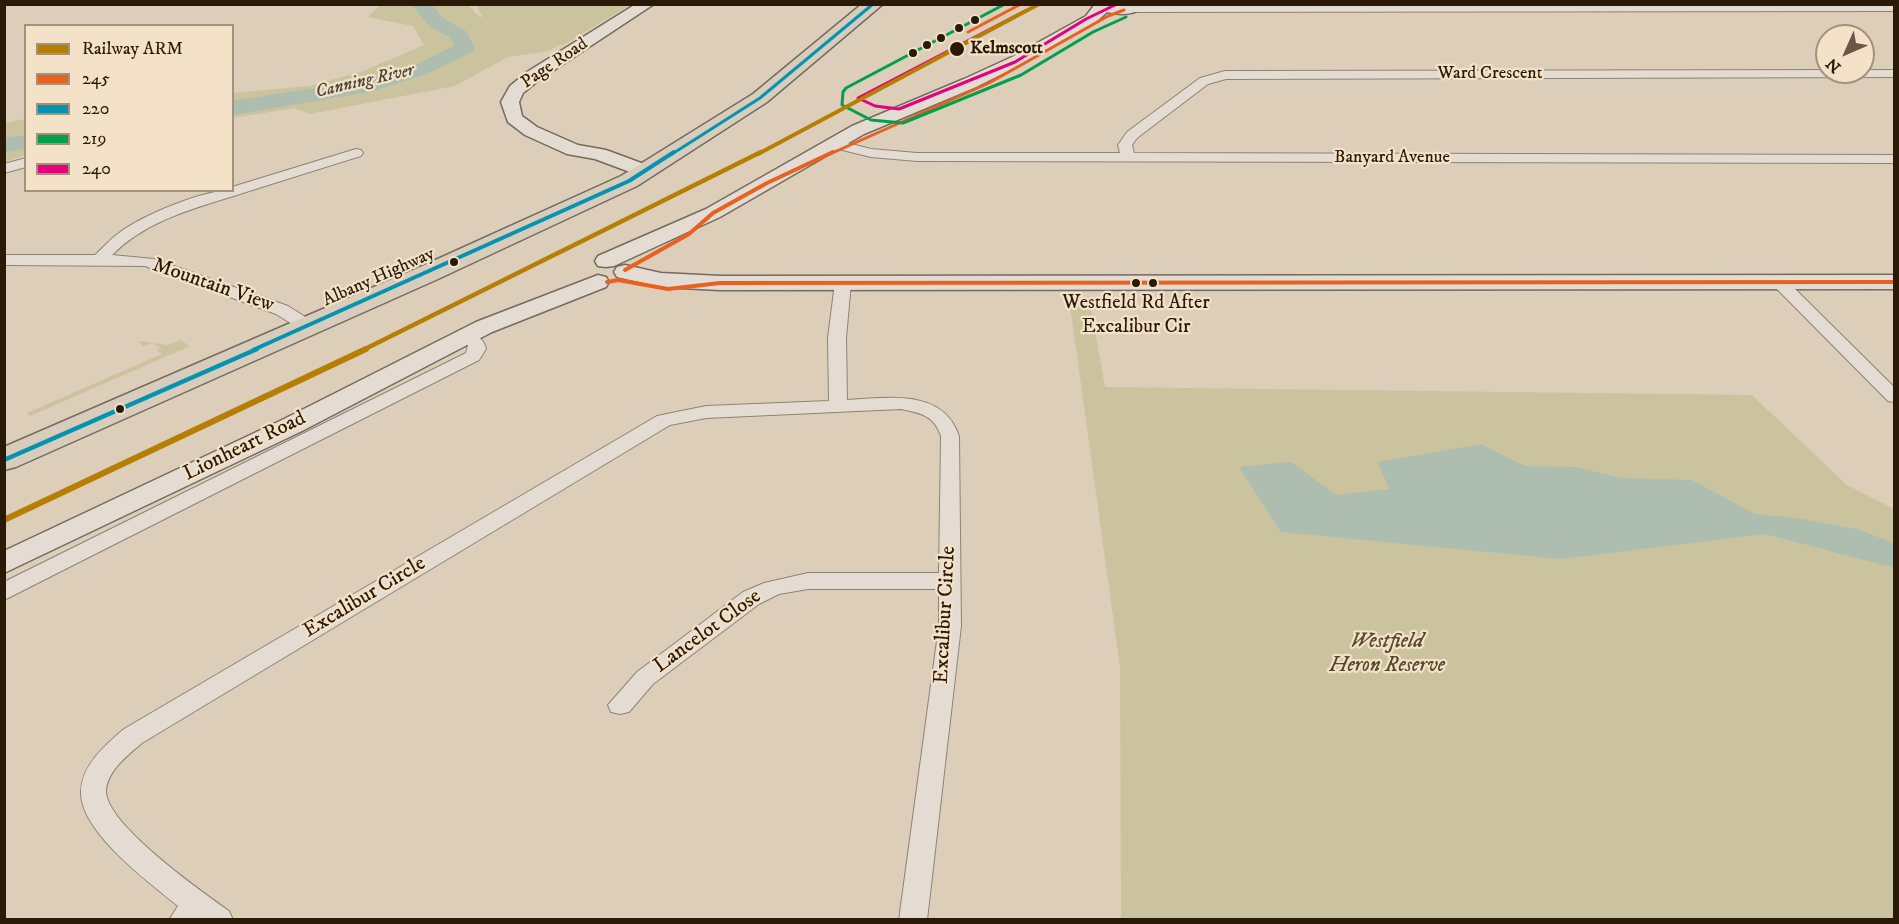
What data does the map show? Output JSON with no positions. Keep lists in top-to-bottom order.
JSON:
{
  "streets": {
    "highway": ["Albany Highway"],
    "main road": ["Page Road", "Lionheart Road"],
    "street": [
      "Ward Crescent",
      "Banyard Avenue",
      "Mountain View",
      "Excalibur Circle",
      "Lancelot Close"
    ]
  },
  "crossings": [
    ["Page Road", "Albany Highway"],
    ["Ward Crescent", "Banyard Avenue"],
    ["Albany Highway", "Mountain View"],
    ["Excalibur Circle", "Lancelot Close"]
  ],
  "water": ["Canning River"],
  "parks": ["Westfield Heron Reserve"],
  "places": ["Kelmscott", "Westfield Rd After Excalibur Cir"],
  "lines": [
    "rail line ARM",
    "transit line 245",
    "transit line 220",
    "transit line 219",
    "transit line 240"
  ],
  "legend": [
    "Railway ARM",
    "245",
    "220",
    "219",
    "240"
  ],
  "north": "bottom left"
}
